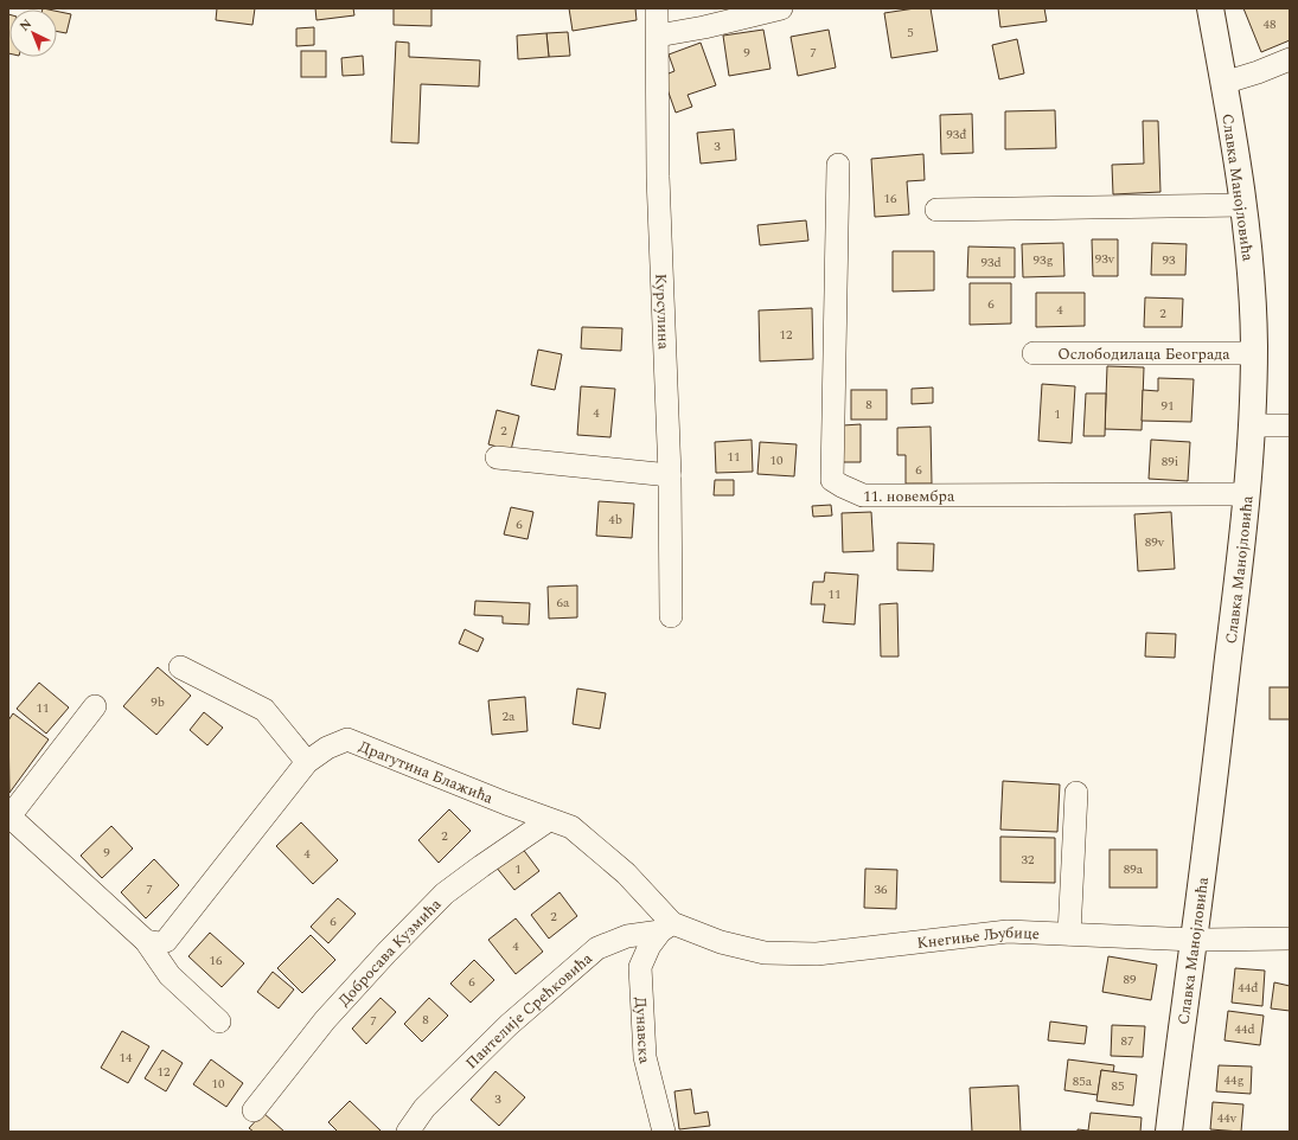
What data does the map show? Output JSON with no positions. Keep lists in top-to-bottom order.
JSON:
{
  "streets": {
    "main road": ["Славка Манојловића"],
    "street": [
      "Курсулина",
      "Ослободилаца Београда",
      "11. новембра",
      "Драгутина Блажића",
      "Кнегиње Љубице",
      "Добросава Кузмића",
      "Пантелије Срећковића",
      "Дунавска"
    ]
  },
  "crossings": [
    ["Славка Манојловића", "Ослободилаца Београда"],
    ["Славка Манојловића", "11. новембра"],
    ["Славка Манојловића", "Кнегиње Љубице"],
    ["Драгутина Блажића", "Кнегиње Љубице"],
    ["Драгутина Блажића", "Добросава Кузмића"],
    ["Драгутина Блажића", "Пантелије Срећковића"],
    ["Драгутина Блажића", "Дунавска"],
    ["Кнегиње Љубице", "Пантелије Срећковића"],
    ["Кнегиње Љубице", "Дунавска"],
    ["Пантелије Срећковића", "Дунавска"]
  ],
  "house_numbers": [
    "48",
    "5",
    "9",
    "7",
    "93đ",
    "3",
    "16",
    "93v",
    "93g",
    "93",
    "93d",
    "6",
    "4",
    "2",
    "12",
    "8",
    "91",
    "4",
    "1",
    "2",
    "11",
    "10",
    "89i",
    "6",
    "4b",
    "6",
    "89v",
    "11",
    "6a",
    "9b",
    "11",
    "2a",
    "2",
    "9",
    "4",
    "32",
    "1",
    "89a",
    "7",
    "36",
    "2",
    "6",
    "4",
    "16",
    "89",
    "6",
    "44đ",
    "8",
    "7",
    "44d",
    "87",
    "14",
    "12",
    "44g",
    "85a",
    "10",
    "85",
    "3",
    "44v"
  ],
  "north": "top left"
}
